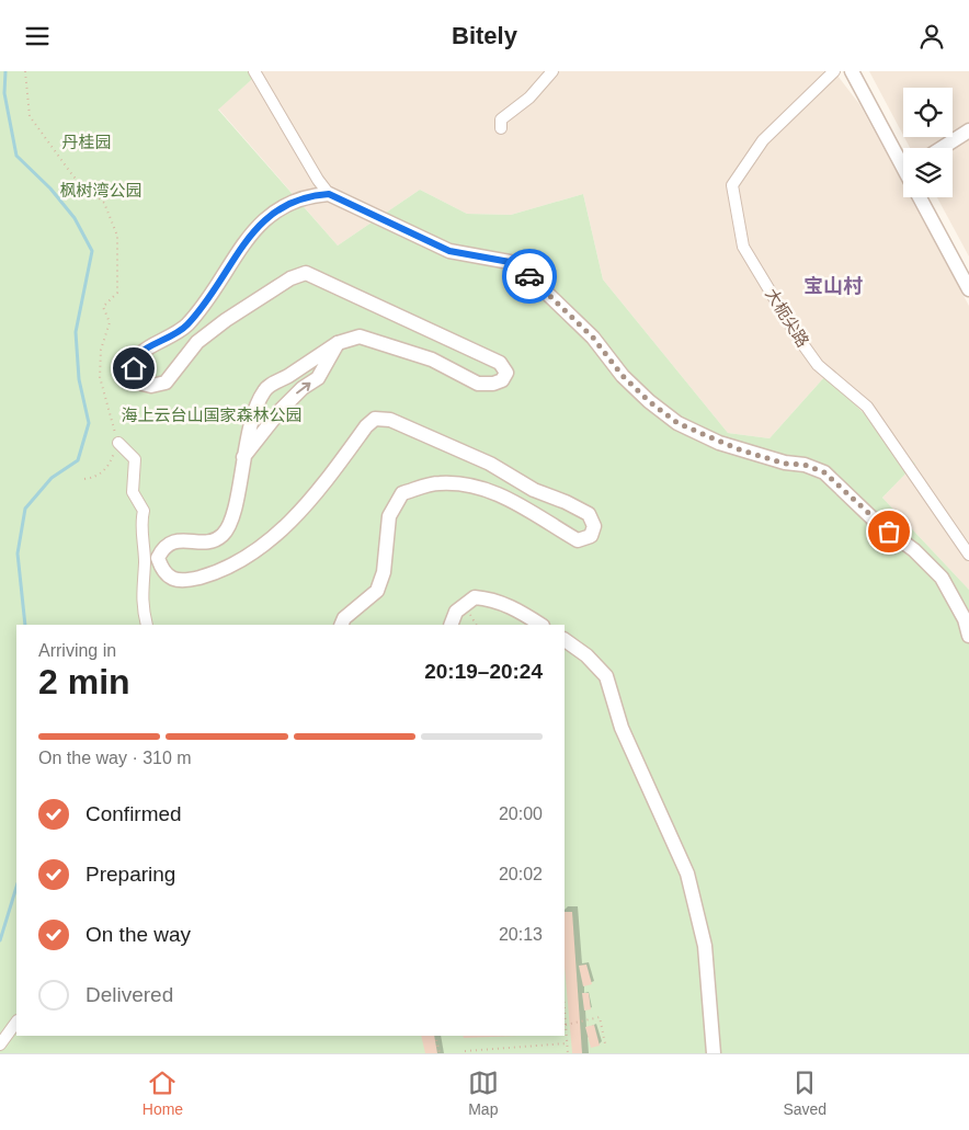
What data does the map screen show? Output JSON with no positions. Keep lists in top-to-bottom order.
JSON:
{
  "streets": {
    "street": ["大枙尖路"]
  },
  "districts": ["宝山村"],
  "parks": ["丹桂园", "枫树湾公园", "海上云台山国家森林公园"],
  "page": {
    "header": "Bitely",
    "heading": ["2 min", "Arriving in", "20:19–20:24"],
    "bar": "On the way · 310 m",
    "list": [
      ["Confirmed", "20:00"],
      ["Preparing", "20:02"],
      ["On the way", "20:13"],
      "Delivered"
    ],
    "tabs": ["Home", "Map", "Saved"]
  }
}
